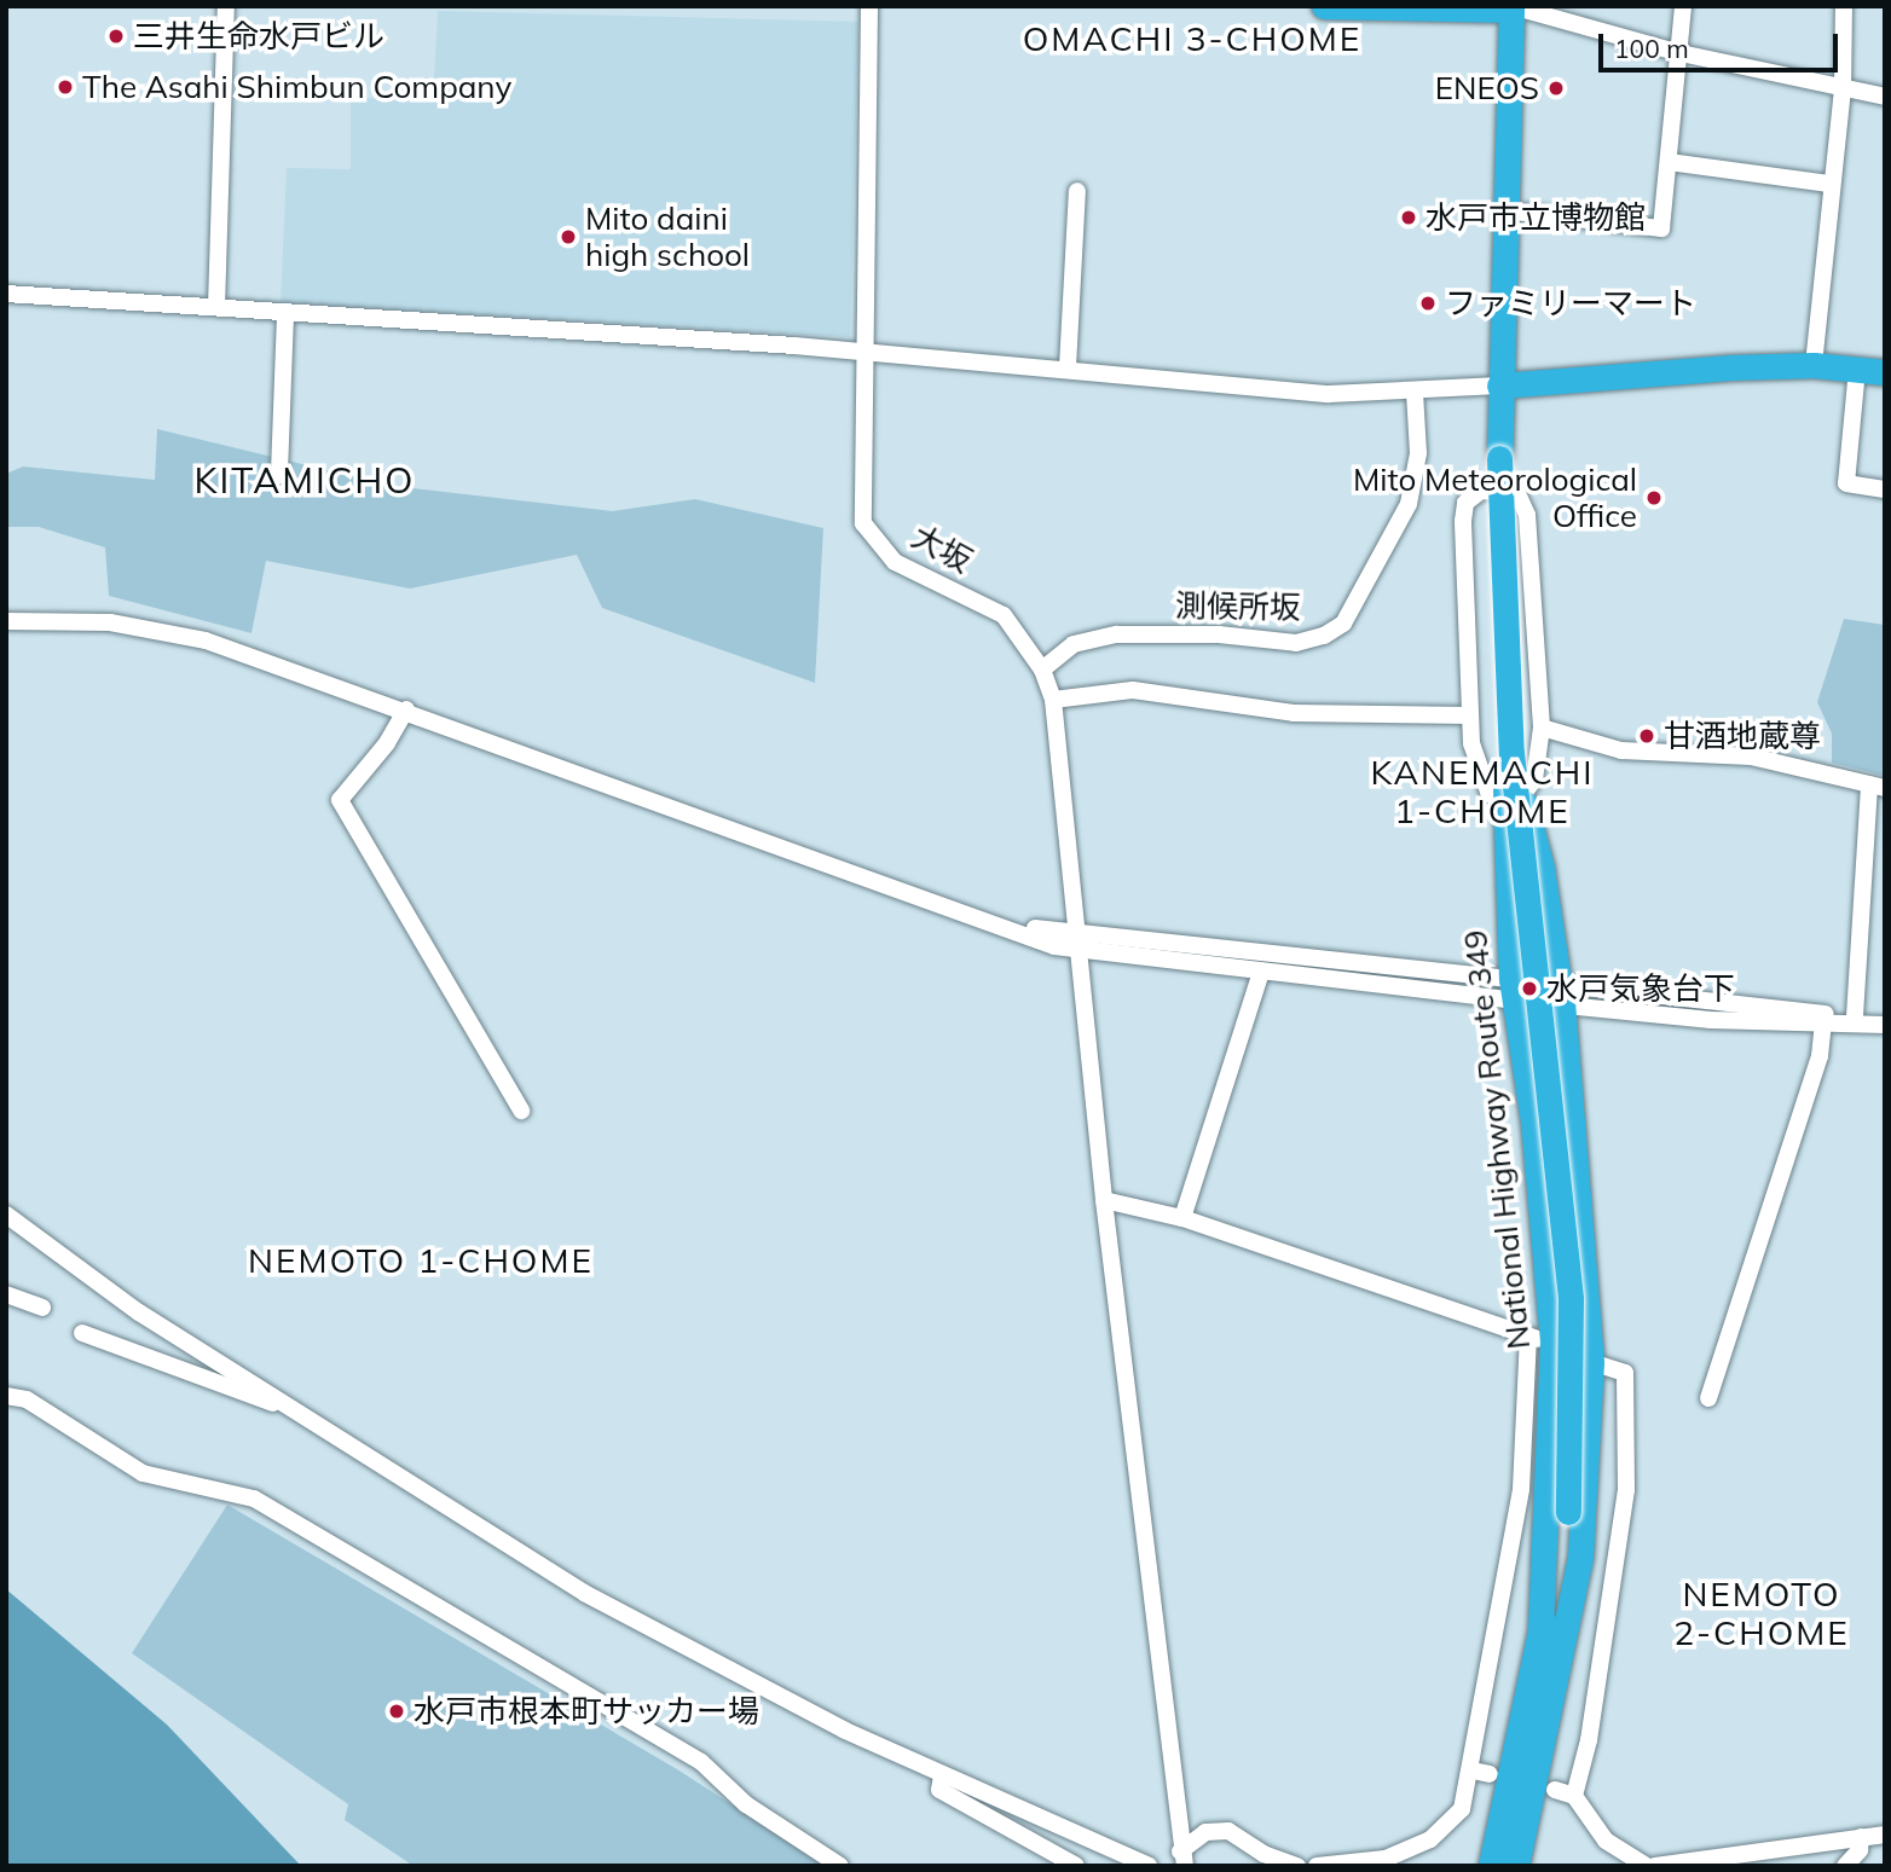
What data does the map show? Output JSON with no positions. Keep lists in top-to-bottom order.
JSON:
{
  "streets": {
    "highway": ["National Highway Route 349"],
    "street": ["大坂", "測候所坂"]
  },
  "crossings": [
    ["大坂", "測候所坂"]
  ],
  "districts": [
    "OMACHI 3-CHOME",
    "KITAMICHO",
    "KANEMACHI 1-CHOME",
    "NEMOTO 1-CHOME",
    "NEMOTO 2-CHOME"
  ],
  "places": [
    "三井生命水戸ビル",
    "The Asahi Shimbun Company",
    "ENEOS",
    "水戸市立博物館",
    "Mito daini high school",
    "ファミリーマート",
    "Mito Meteorological Office",
    "甘酒地蔵尊",
    "水戸気象台下",
    "水戸市根本町サッカー場"
  ],
  "scale_bar": "100 m"
}
